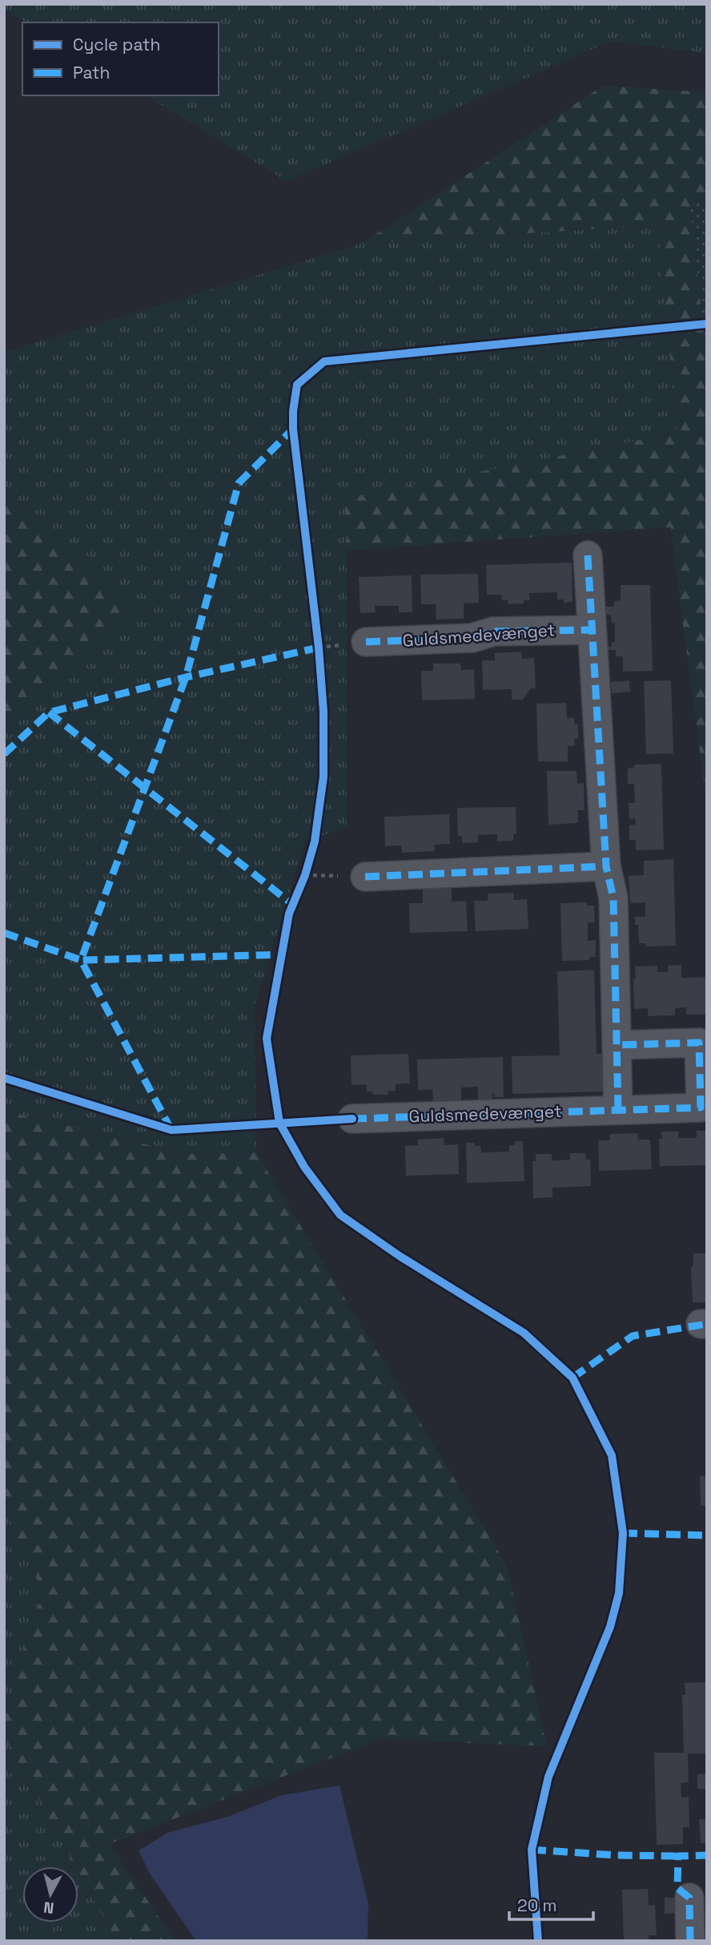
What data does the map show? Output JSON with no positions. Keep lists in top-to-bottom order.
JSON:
{
  "streets": {
    "street": ["Guldsmedevænget"]
  },
  "legend": ["Cycle path", "Path"],
  "scale_bar": "20 m",
  "north": "bottom"
}
